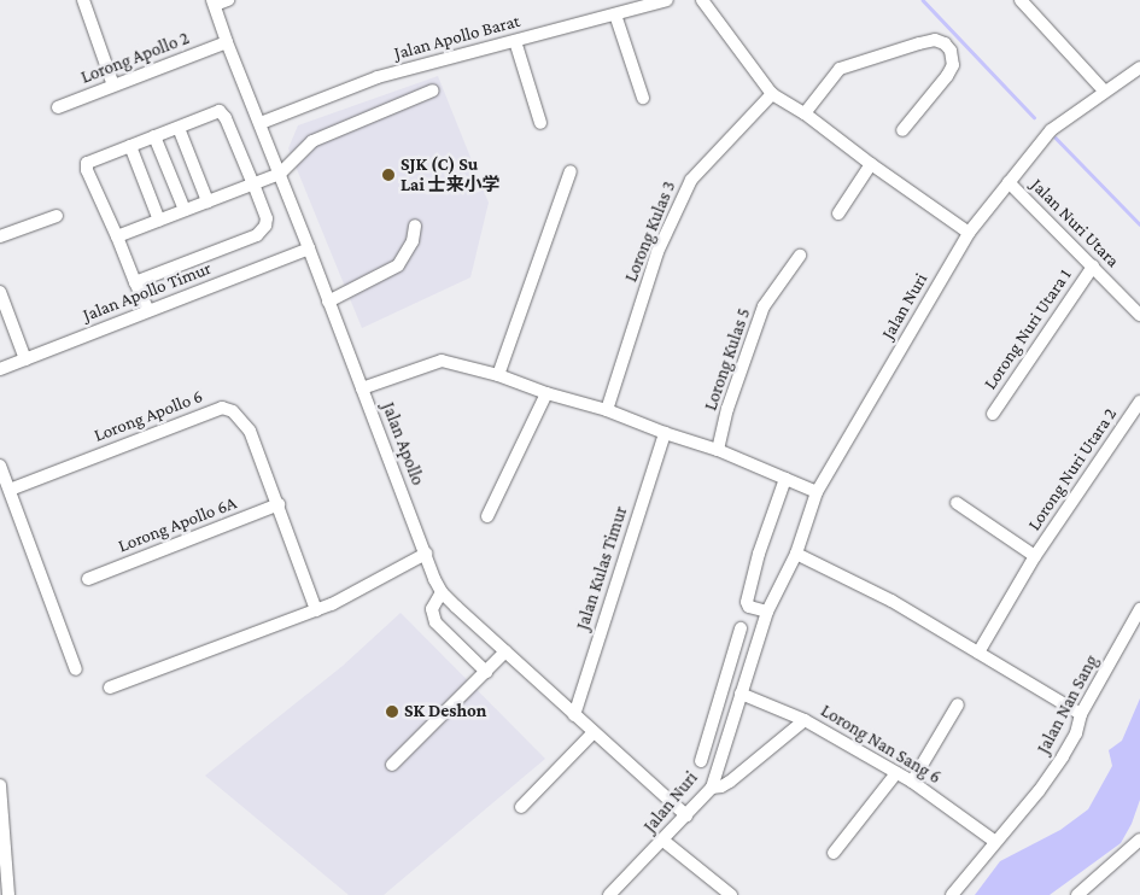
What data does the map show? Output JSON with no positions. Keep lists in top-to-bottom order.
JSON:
{
  "streets": {
    "street": [
      "Jalan Apollo Barat",
      "Lorong Apollo 2",
      "Jalan Nuri Utara",
      "Lorong Kulas 3",
      "Jalan Apollo Timur",
      "Jalan Nuri",
      "Lorong Nuri Utara 1",
      "Lorong Kulas 5",
      "Lorong Apollo 6",
      "Jalan Apollo",
      "Lorong Nuri Utara 2",
      "Lorong Apollo 6A",
      "Jalan Kulas Timur",
      "Jalan Nan Sang",
      "Lorong Nan Sang 6"
    ]
  },
  "crossings": [
    ["Jalan Apollo Barat", "Jalan Apollo"],
    ["Lorong Apollo 2", "Jalan Apollo"],
    ["Jalan Nuri Utara", "Jalan Nuri"],
    ["Jalan Nuri Utara", "Lorong Nuri Utara 1"],
    ["Jalan Apollo Timur", "Jalan Apollo"],
    ["Jalan Nuri", "Jalan Apollo"],
    ["Jalan Nuri", "Lorong Nan Sang 6"],
    ["Lorong Apollo 6", "Lorong Apollo 6A"],
    ["Jalan Apollo", "Jalan Kulas Timur"],
    ["Jalan Nan Sang", "Lorong Nan Sang 6"]
  ],
  "places": ["SJK (C) Su Lai 士来小学", "SK Deshon"]
}
